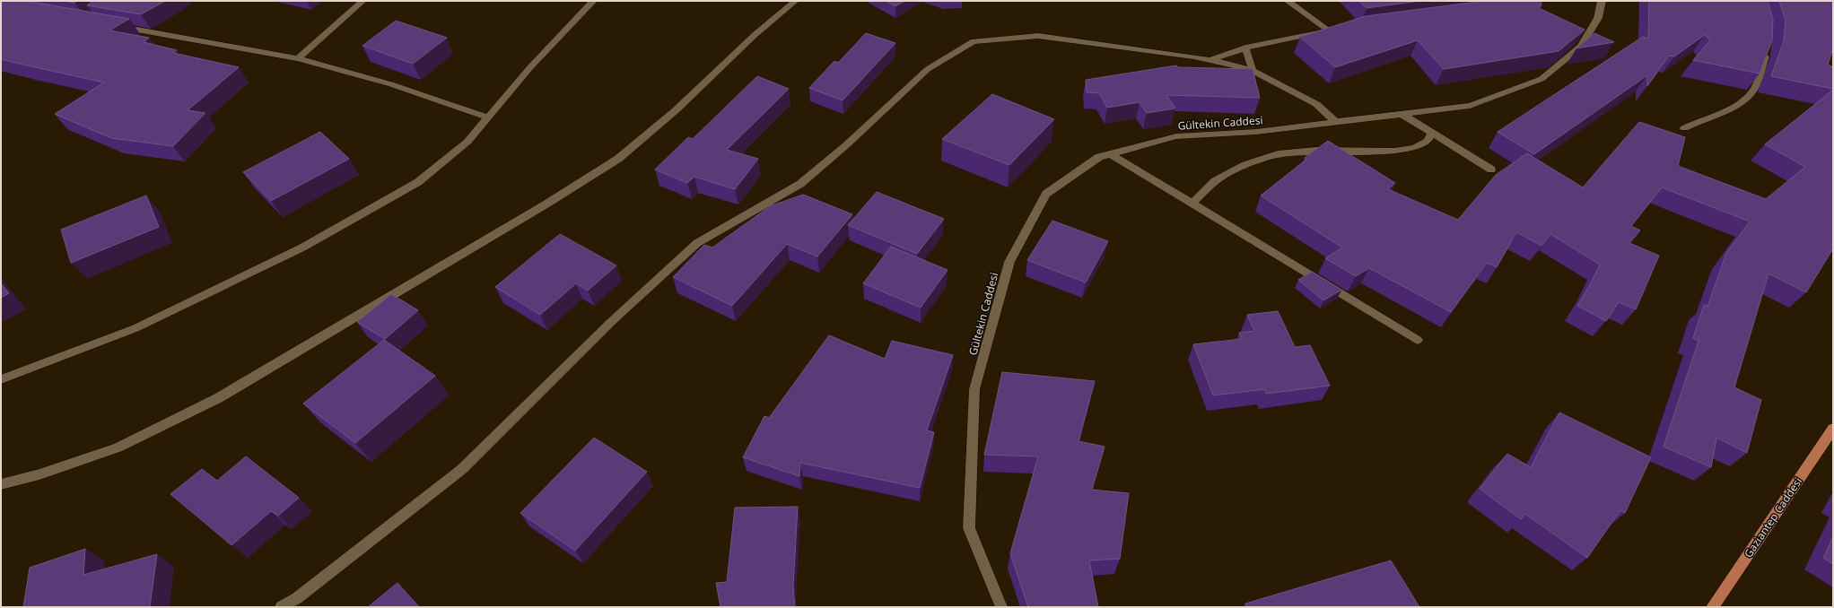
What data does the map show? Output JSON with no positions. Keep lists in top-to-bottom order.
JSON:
{
  "streets": {
    "main road": ["Gaziantep Caddesi"],
    "street": ["Gültekin Caddesi"]
  }
}
